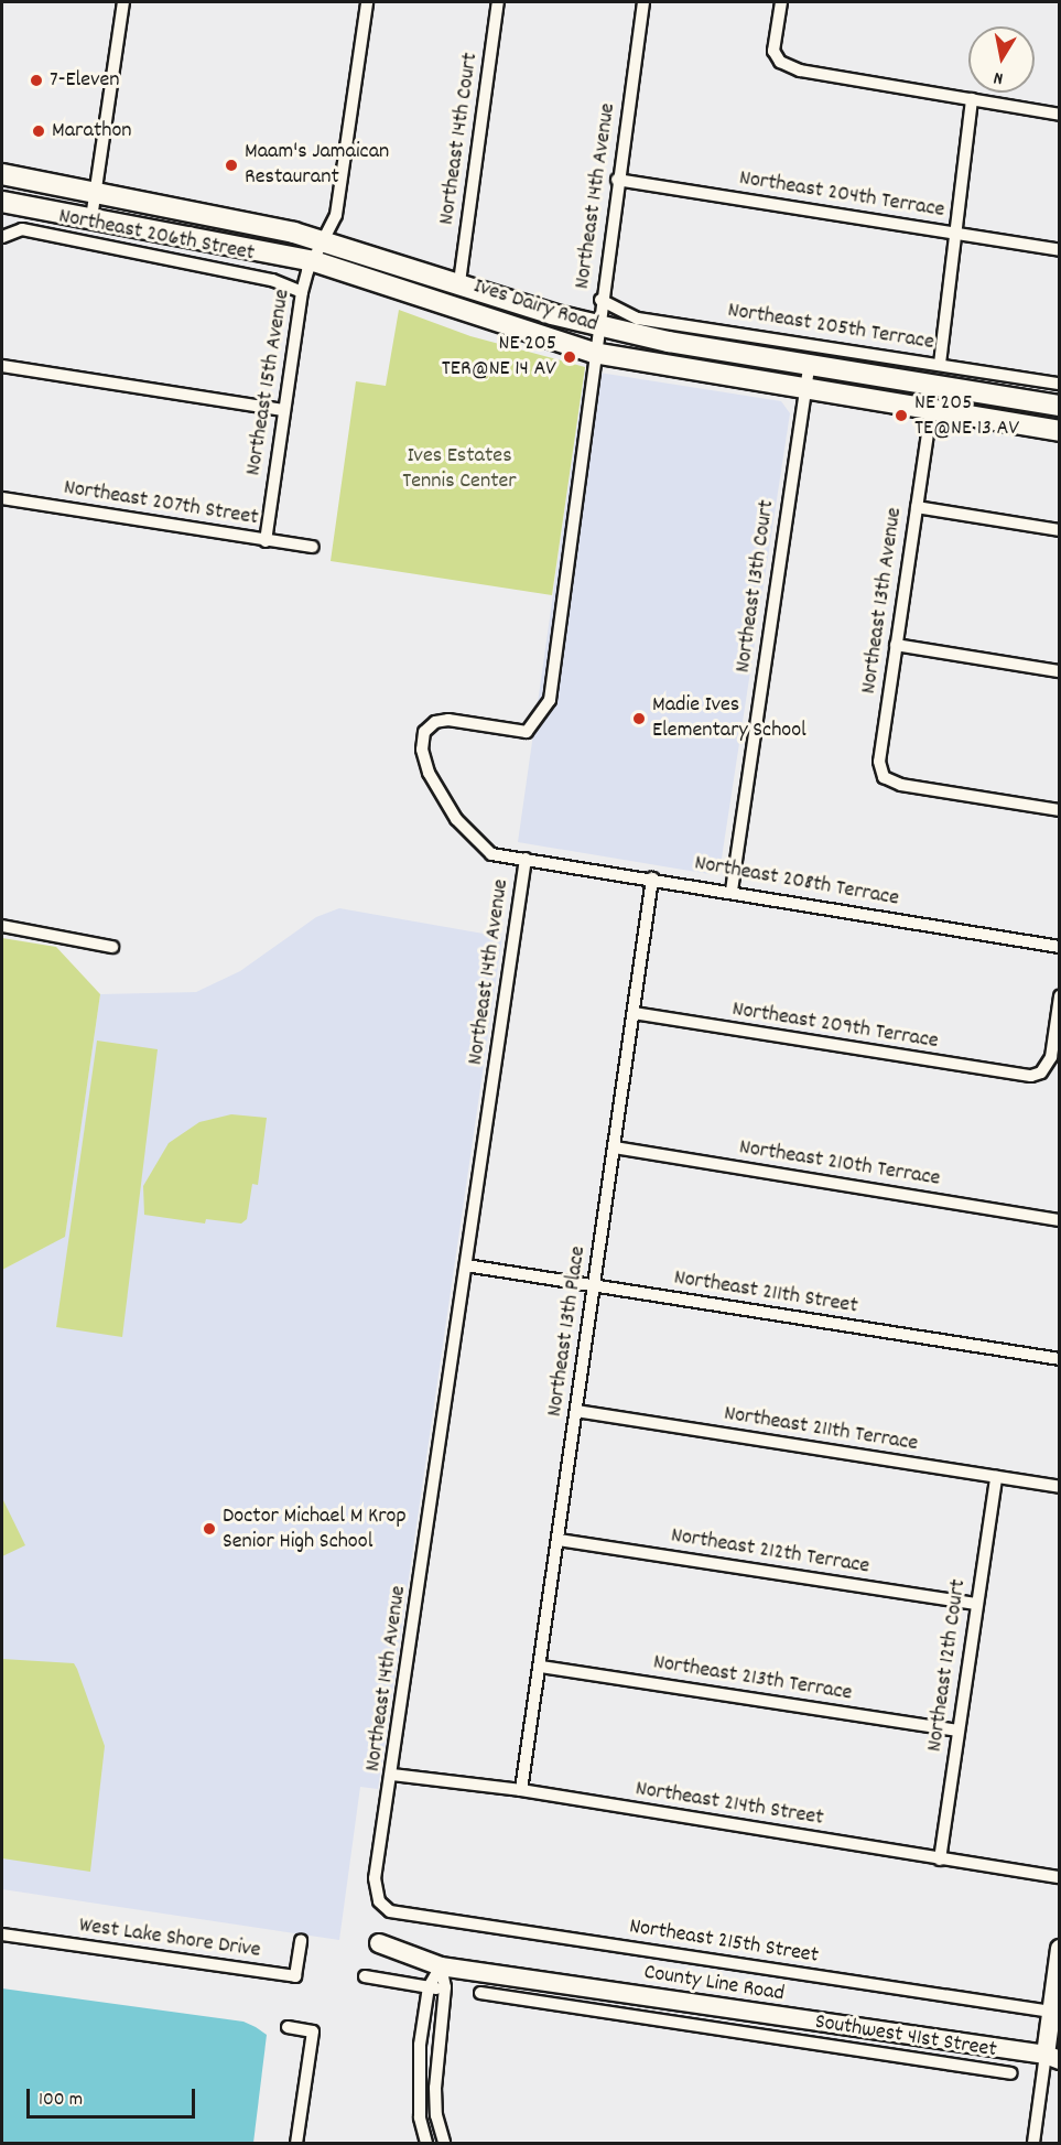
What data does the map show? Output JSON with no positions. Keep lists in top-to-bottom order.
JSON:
{
  "streets": {
    "main road": ["Ives Dairy Road"],
    "street": [
      "Northeast 14th Court",
      "Northeast 204th Terrace",
      "Northeast 14th Avenue",
      "Northeast 206th Street",
      "Northeast 205th Terrace",
      "Northeast 15th Avenue",
      "Northeast 207th Street",
      "Northeast 13th Court",
      "Northeast 13th Avenue",
      "Northeast 208th Terrace",
      "Northeast 209th Terrace",
      "Northeast 210th Terrace",
      "Northeast 211th Street",
      "Northeast 13th Place",
      "Northeast 211th Terrace",
      "Northeast 212th Terrace",
      "Northeast 12th Court",
      "Northeast 213th Terrace",
      "Northeast 214th Street",
      "West Lake Shore Drive",
      "Northeast 215th Street",
      "County Line Road",
      "Southwest 41st Street"
    ]
  },
  "crossings": [
    ["Northeast 14th Court", "Ives Dairy Road"],
    ["Northeast 204th Terrace", "Northeast 14th Avenue"],
    ["Northeast 14th Avenue", "Ives Dairy Road"],
    ["Northeast 14th Avenue", "Northeast 205th Terrace"],
    ["Northeast 14th Avenue", "Northeast 208th Terrace"],
    ["Northeast 14th Avenue", "Northeast 211th Street"],
    ["Northeast 14th Avenue", "Northeast 214th Street"],
    ["Northeast 14th Avenue", "Northeast 215th Street"],
    ["Northeast 206th Street", "Northeast 15th Avenue"],
    ["Ives Dairy Road", "Northeast 15th Avenue"],
    ["Ives Dairy Road", "Northeast 13th Court"],
    ["Ives Dairy Road", "Northeast 13th Avenue"],
    ["Northeast 15th Avenue", "Northeast 207th Street"],
    ["Northeast 13th Court", "Northeast 208th Terrace"],
    ["Northeast 208th Terrace", "Northeast 13th Place"],
    ["Northeast 209th Terrace", "Northeast 13th Place"],
    ["Northeast 210th Terrace", "Northeast 13th Place"],
    ["Northeast 211th Street", "Northeast 13th Place"],
    ["Northeast 13th Place", "Northeast 211th Terrace"],
    ["Northeast 13th Place", "Northeast 212th Terrace"],
    ["Northeast 13th Place", "Northeast 213th Terrace"],
    ["Northeast 13th Place", "Northeast 214th Street"],
    ["Northeast 211th Terrace", "Northeast 12th Court"],
    ["Northeast 212th Terrace", "Northeast 12th Court"],
    ["Northeast 12th Court", "Northeast 213th Terrace"],
    ["Northeast 12th Court", "Northeast 214th Street"]
  ],
  "parks": ["Ives Estates Tennis Center"],
  "places": [
    "7-Eleven",
    "Marathon",
    "Maam's Jamaican Restaurant",
    "NE 205 TER@NE 14 AV",
    "NE 205 TE@NE 13 AV",
    "Madie Ives Elementary School",
    "Doctor Michael M Krop Senior High School"
  ],
  "scale_bar": "100 m",
  "north": "bottom"
}
